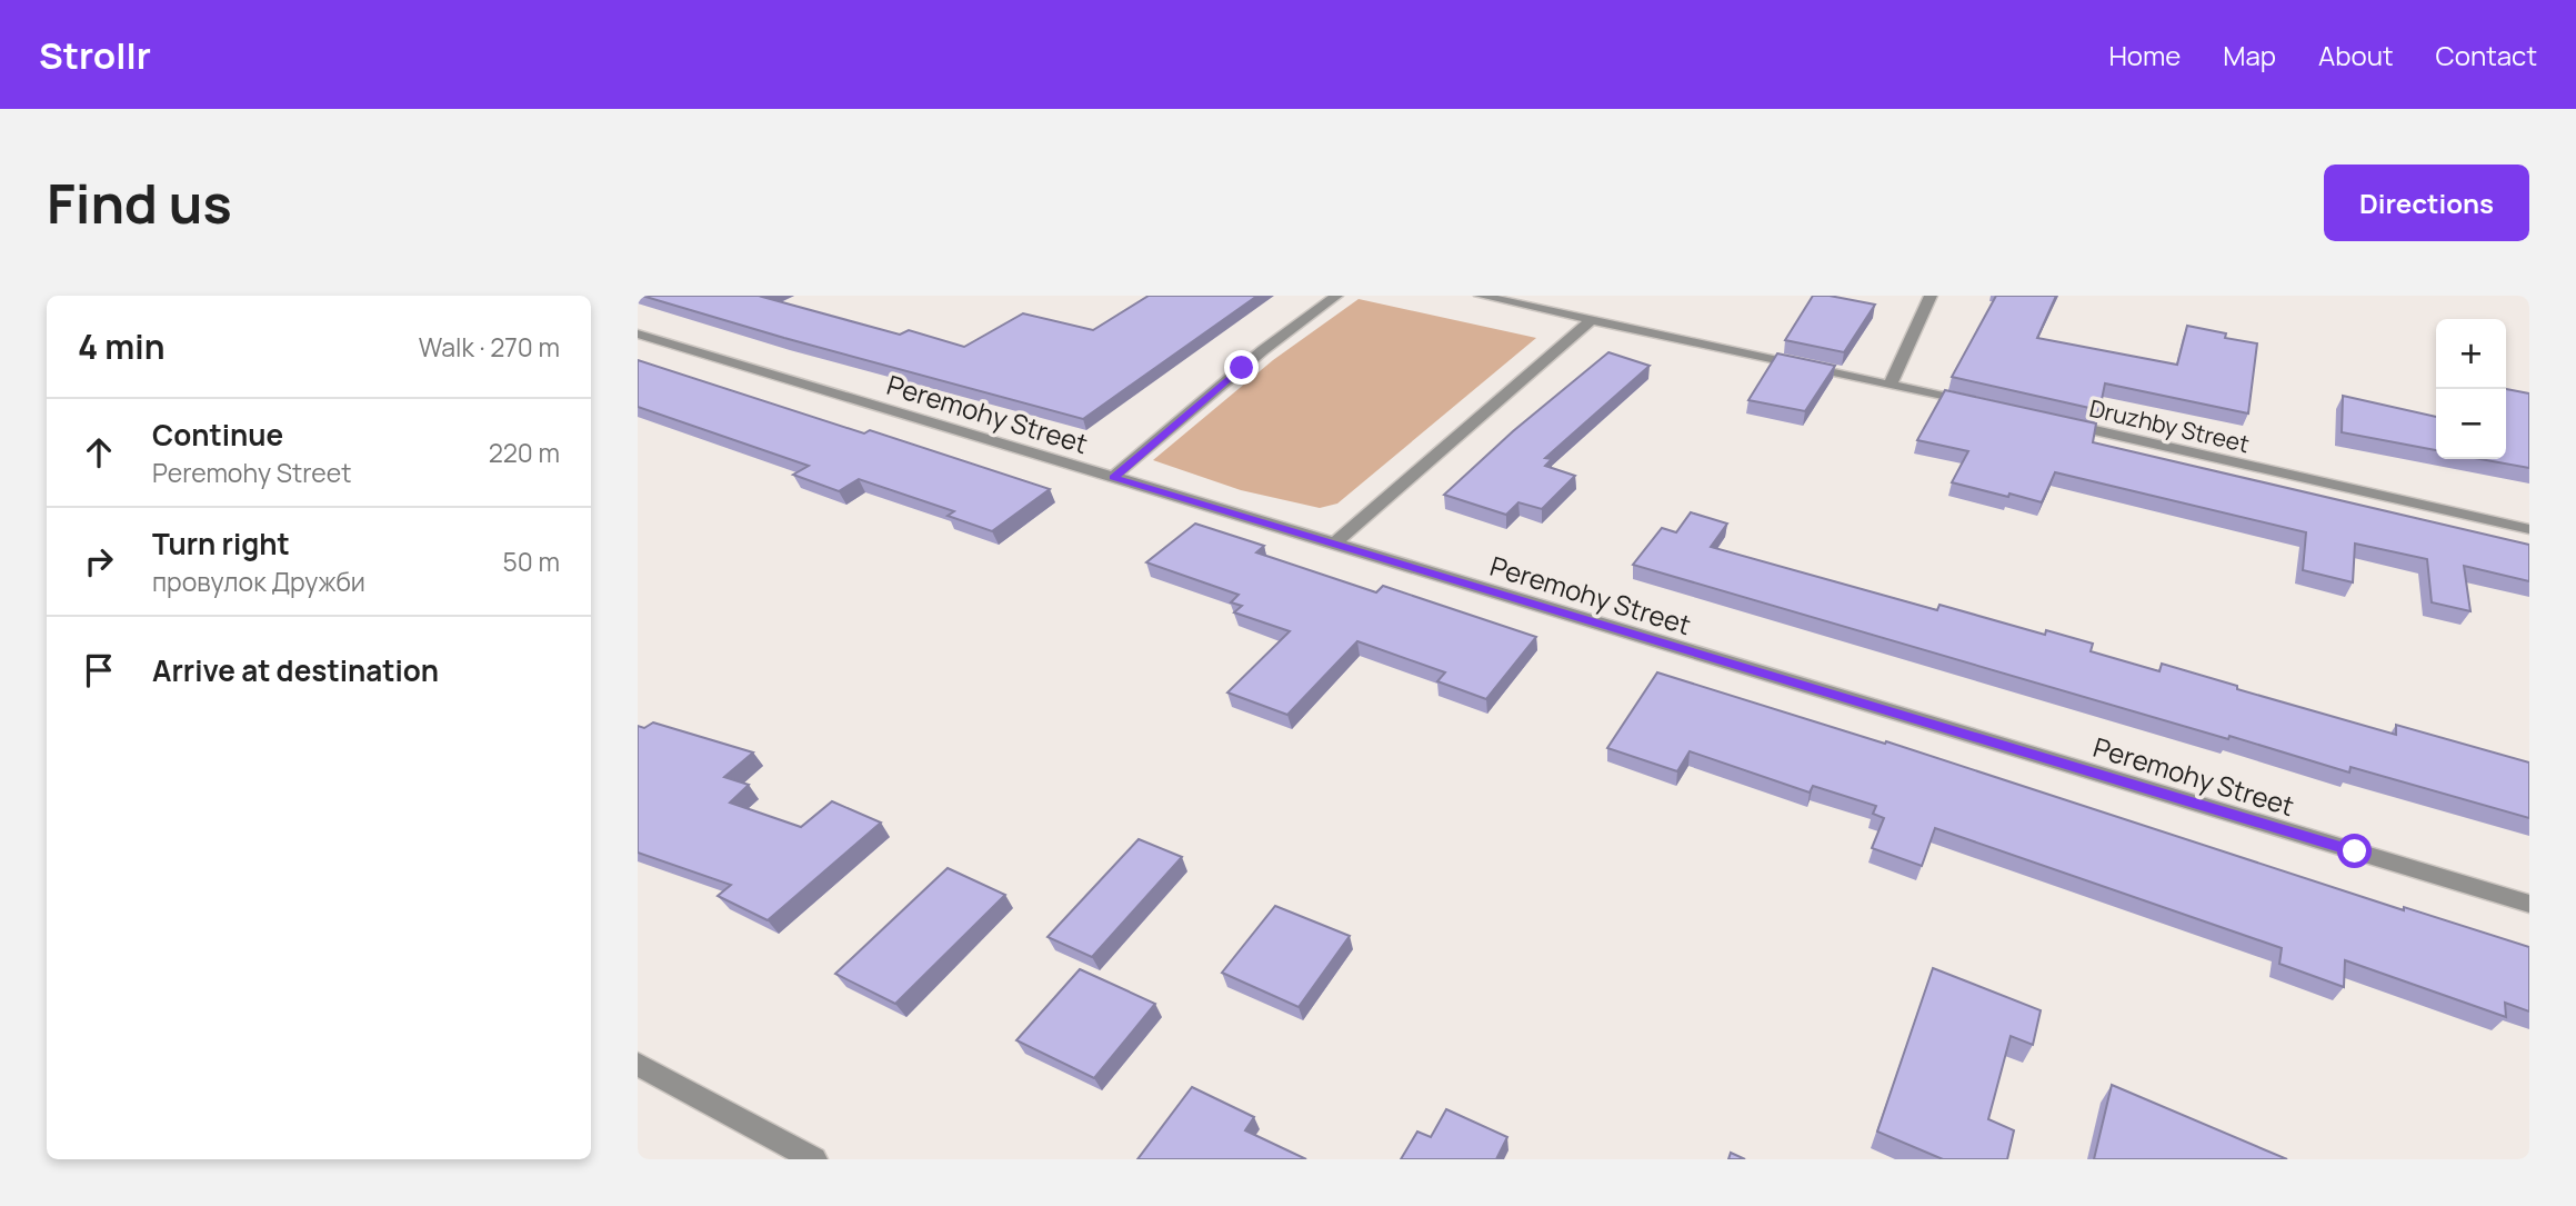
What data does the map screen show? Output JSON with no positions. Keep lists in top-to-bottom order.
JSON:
{
  "streets": {
    "street": ["Peremohy Street", "Druzhby Street"]
  },
  "page": {
    "header": "Strollr",
    "nav": [
      "Home",
      "Map",
      "About",
      "Contact"
    ],
    "buttons": "Directions",
    "title": "Find us",
    "heading": ["4 min", "Walk · 270 m"],
    "map_buttons": ["+", "−"],
    "list": [
      ["Continue", "Peremohy Street", "220 m"],
      ["Turn right", "провулок Дружби", "50 m"],
      "Arrive at destination"
    ]
  }
}
